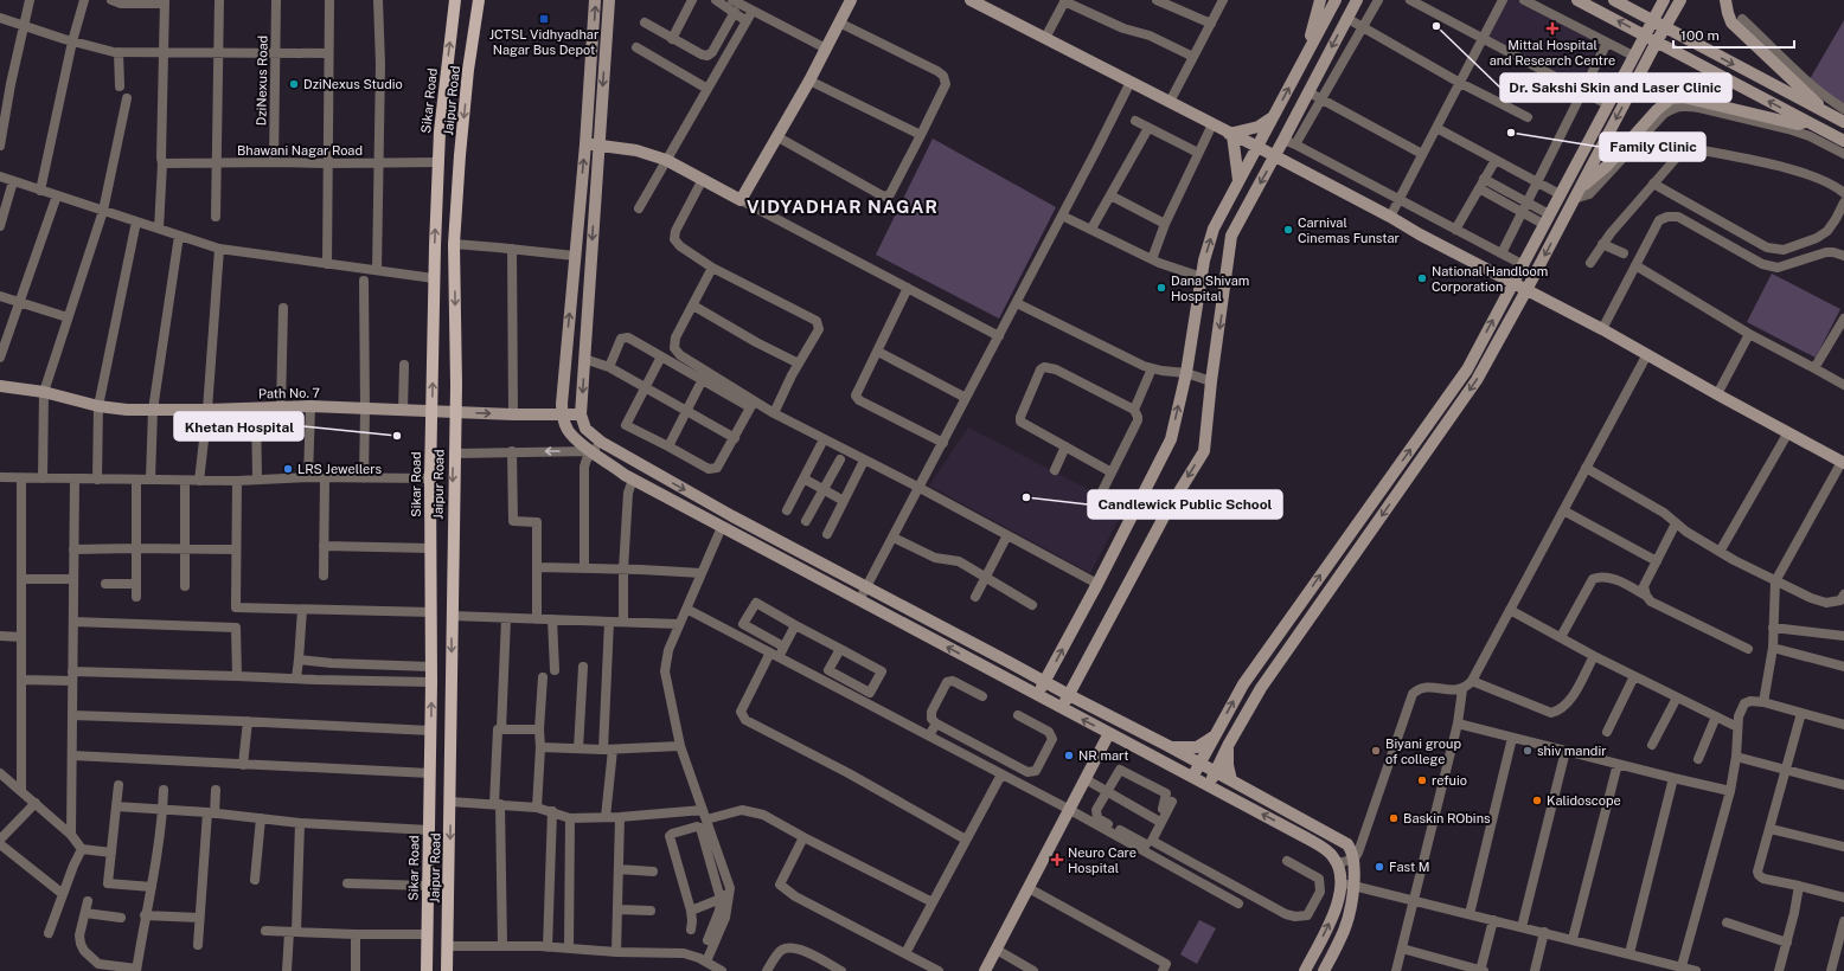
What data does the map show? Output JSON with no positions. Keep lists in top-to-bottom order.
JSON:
{
  "streets": {
    "main road": ["Sikar Road", "Jaipur Road"],
    "street": ["DziNexus Road", "Bhawani Nagar Road", "Path No. 7"]
  },
  "crossings": [
    ["DziNexus Road", "Bhawani Nagar Road"],
    ["Sikar Road", "Bhawani Nagar Road"],
    ["Sikar Road", "Path No. 7"],
    ["Jaipur Road", "Path No. 7"]
  ],
  "one_way": ["Sikar Road", "Jaipur Road"],
  "districts": ["VIDYADHAR NAGAR"],
  "places": {
    "transit": ["JCTSL Vidhyadhar Nagar Bus Depot"],
    "other": [
      "Dr. Sakshi Skin and Laser Clinic",
      "DziNexus Studio",
      "Family Clinic",
      "Carnival Cinemas Funstar",
      "National Handloom Corporation",
      "Dana Shivam Hospital",
      "Khetan Hospital",
      "LRS Jewellers",
      "Candlewick Public School",
      "Biyani group of college",
      "shiv mandir",
      "NR mart",
      "refuio",
      "Kalidoscope",
      "Baskin RObins",
      "Fast M"
    ],
    "health": ["Mittal Hospital and Research Centre", "Neuro Care Hospital"]
  },
  "scale_bar": "100 m"
}
